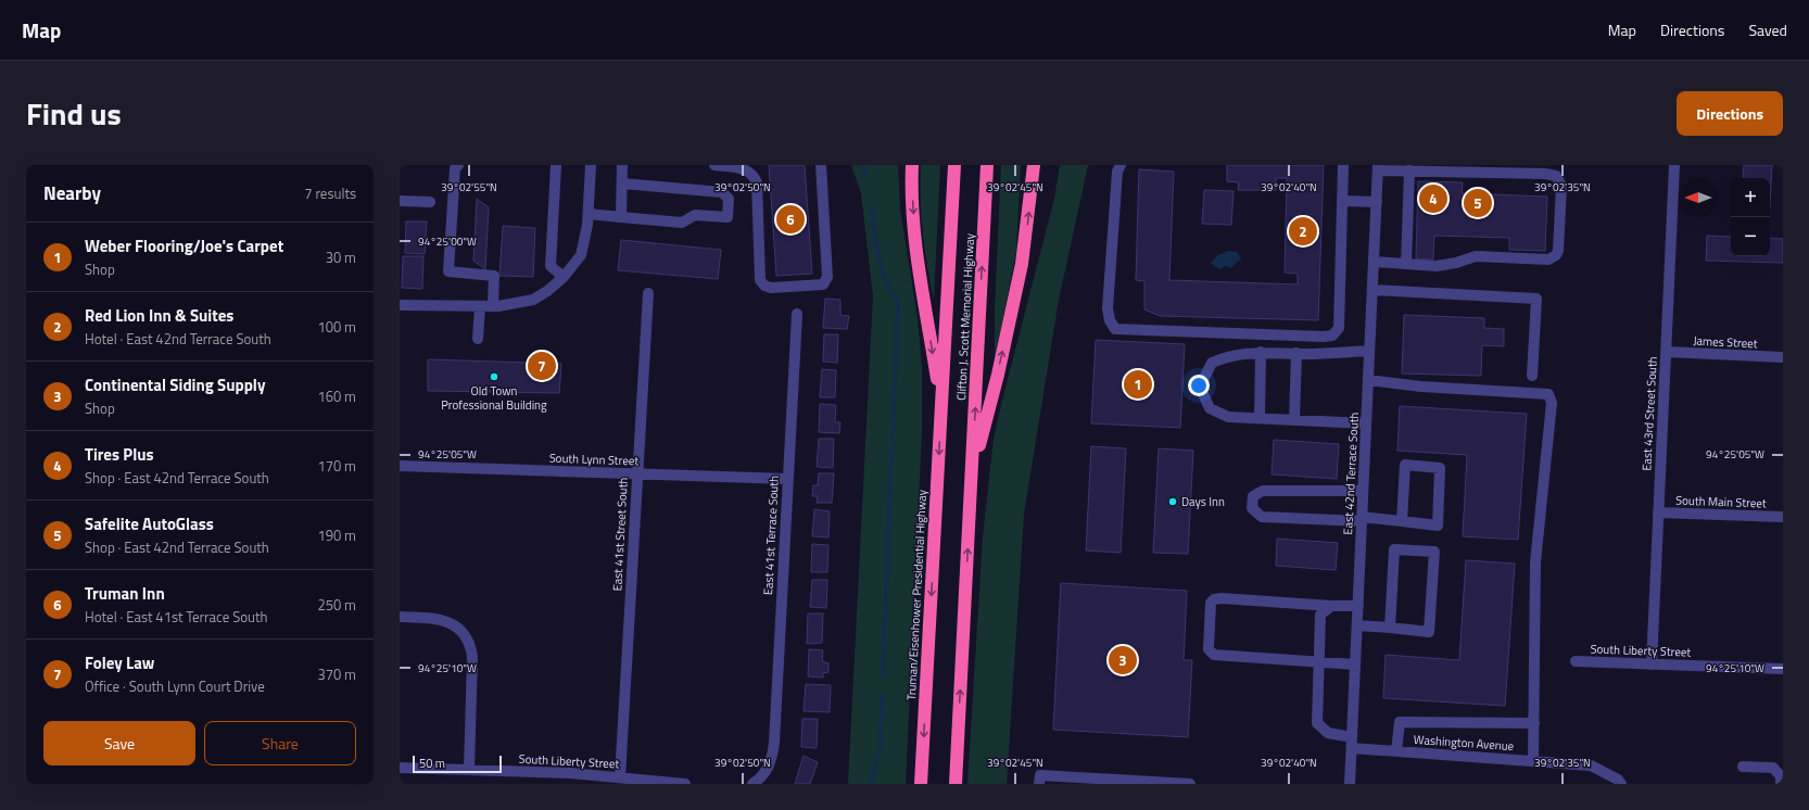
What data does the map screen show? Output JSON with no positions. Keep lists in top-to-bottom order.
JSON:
{
  "streets": {
    "highway": ["Clifton J. Scott Memorial Highway", "Truman/Eisenhower Presidential Highway"],
    "street": [
      "James Street",
      "East 43rd Street South",
      "South Lynn Street",
      "East 42nd Terrace South",
      "South Main Street",
      "East 41st Street South",
      "East 41st Terrace South",
      "South Liberty Street",
      "Washington Avenue"
    ]
  },
  "crossings": [
    ["Clifton J. Scott Memorial Highway", "Truman/Eisenhower Presidential Highway"],
    ["James Street", "East 43rd Street South"],
    ["East 43rd Street South", "South Main Street"],
    ["East 43rd Street South", "South Liberty Street"],
    ["South Lynn Street", "East 41st Street South"],
    ["South Lynn Street", "East 41st Terrace South"],
    ["East 42nd Terrace South", "Washington Avenue"],
    ["East 41st Street South", "South Liberty Street"]
  ],
  "places": ["Old Town Professional Building", "Days Inn"],
  "scale_bar": "50 m",
  "north": "left",
  "page": {
    "header": "Map",
    "nav": ["Map", "Directions", "Saved"],
    "title": "Find us",
    "buttons": [
      "Directions",
      ["Save", "Share"]
    ],
    "heading": ["Nearby", "7 results"],
    "map_buttons": ["+", "−"],
    "pins": [
      "4",
      "5",
      "6",
      "2",
      "7",
      "1",
      "3"
    ],
    "list": [
      {
        "mark": "1",
        "name": "Weber Flooring/Joe's Carpet",
        "note": "Shop",
        "value": "30 m"
      },
      {
        "mark": "2",
        "name": "Red Lion Inn & Suites",
        "note": "Hotel · East 42nd Terrace South",
        "value": "100 m"
      },
      {
        "mark": "3",
        "name": "Continental Siding Supply",
        "note": "Shop",
        "value": "160 m"
      },
      {
        "mark": "4",
        "name": "Tires Plus",
        "note": "Shop · East 42nd Terrace South",
        "value": "170 m"
      },
      {
        "mark": "5",
        "name": "Safelite AutoGlass",
        "note": "Shop · East 42nd Terrace South",
        "value": "190 m"
      },
      {
        "mark": "6",
        "name": "Truman Inn",
        "note": "Hotel · East 41st Terrace South",
        "value": "250 m"
      },
      {
        "mark": "7",
        "name": "Foley Law",
        "note": "Office · South Lynn Court Drive",
        "value": "370 m"
      }
    ],
    "scale": "50 m"
  },
  "coordinates": [
    "39°02'55\"N",
    "39°02'50\"N",
    "39°02'45\"N",
    "39°02'40\"N",
    "39°02'35\"N",
    "94°25'00\"W",
    "94°25'05\"W",
    "94°25'10\"W"
  ]
}
